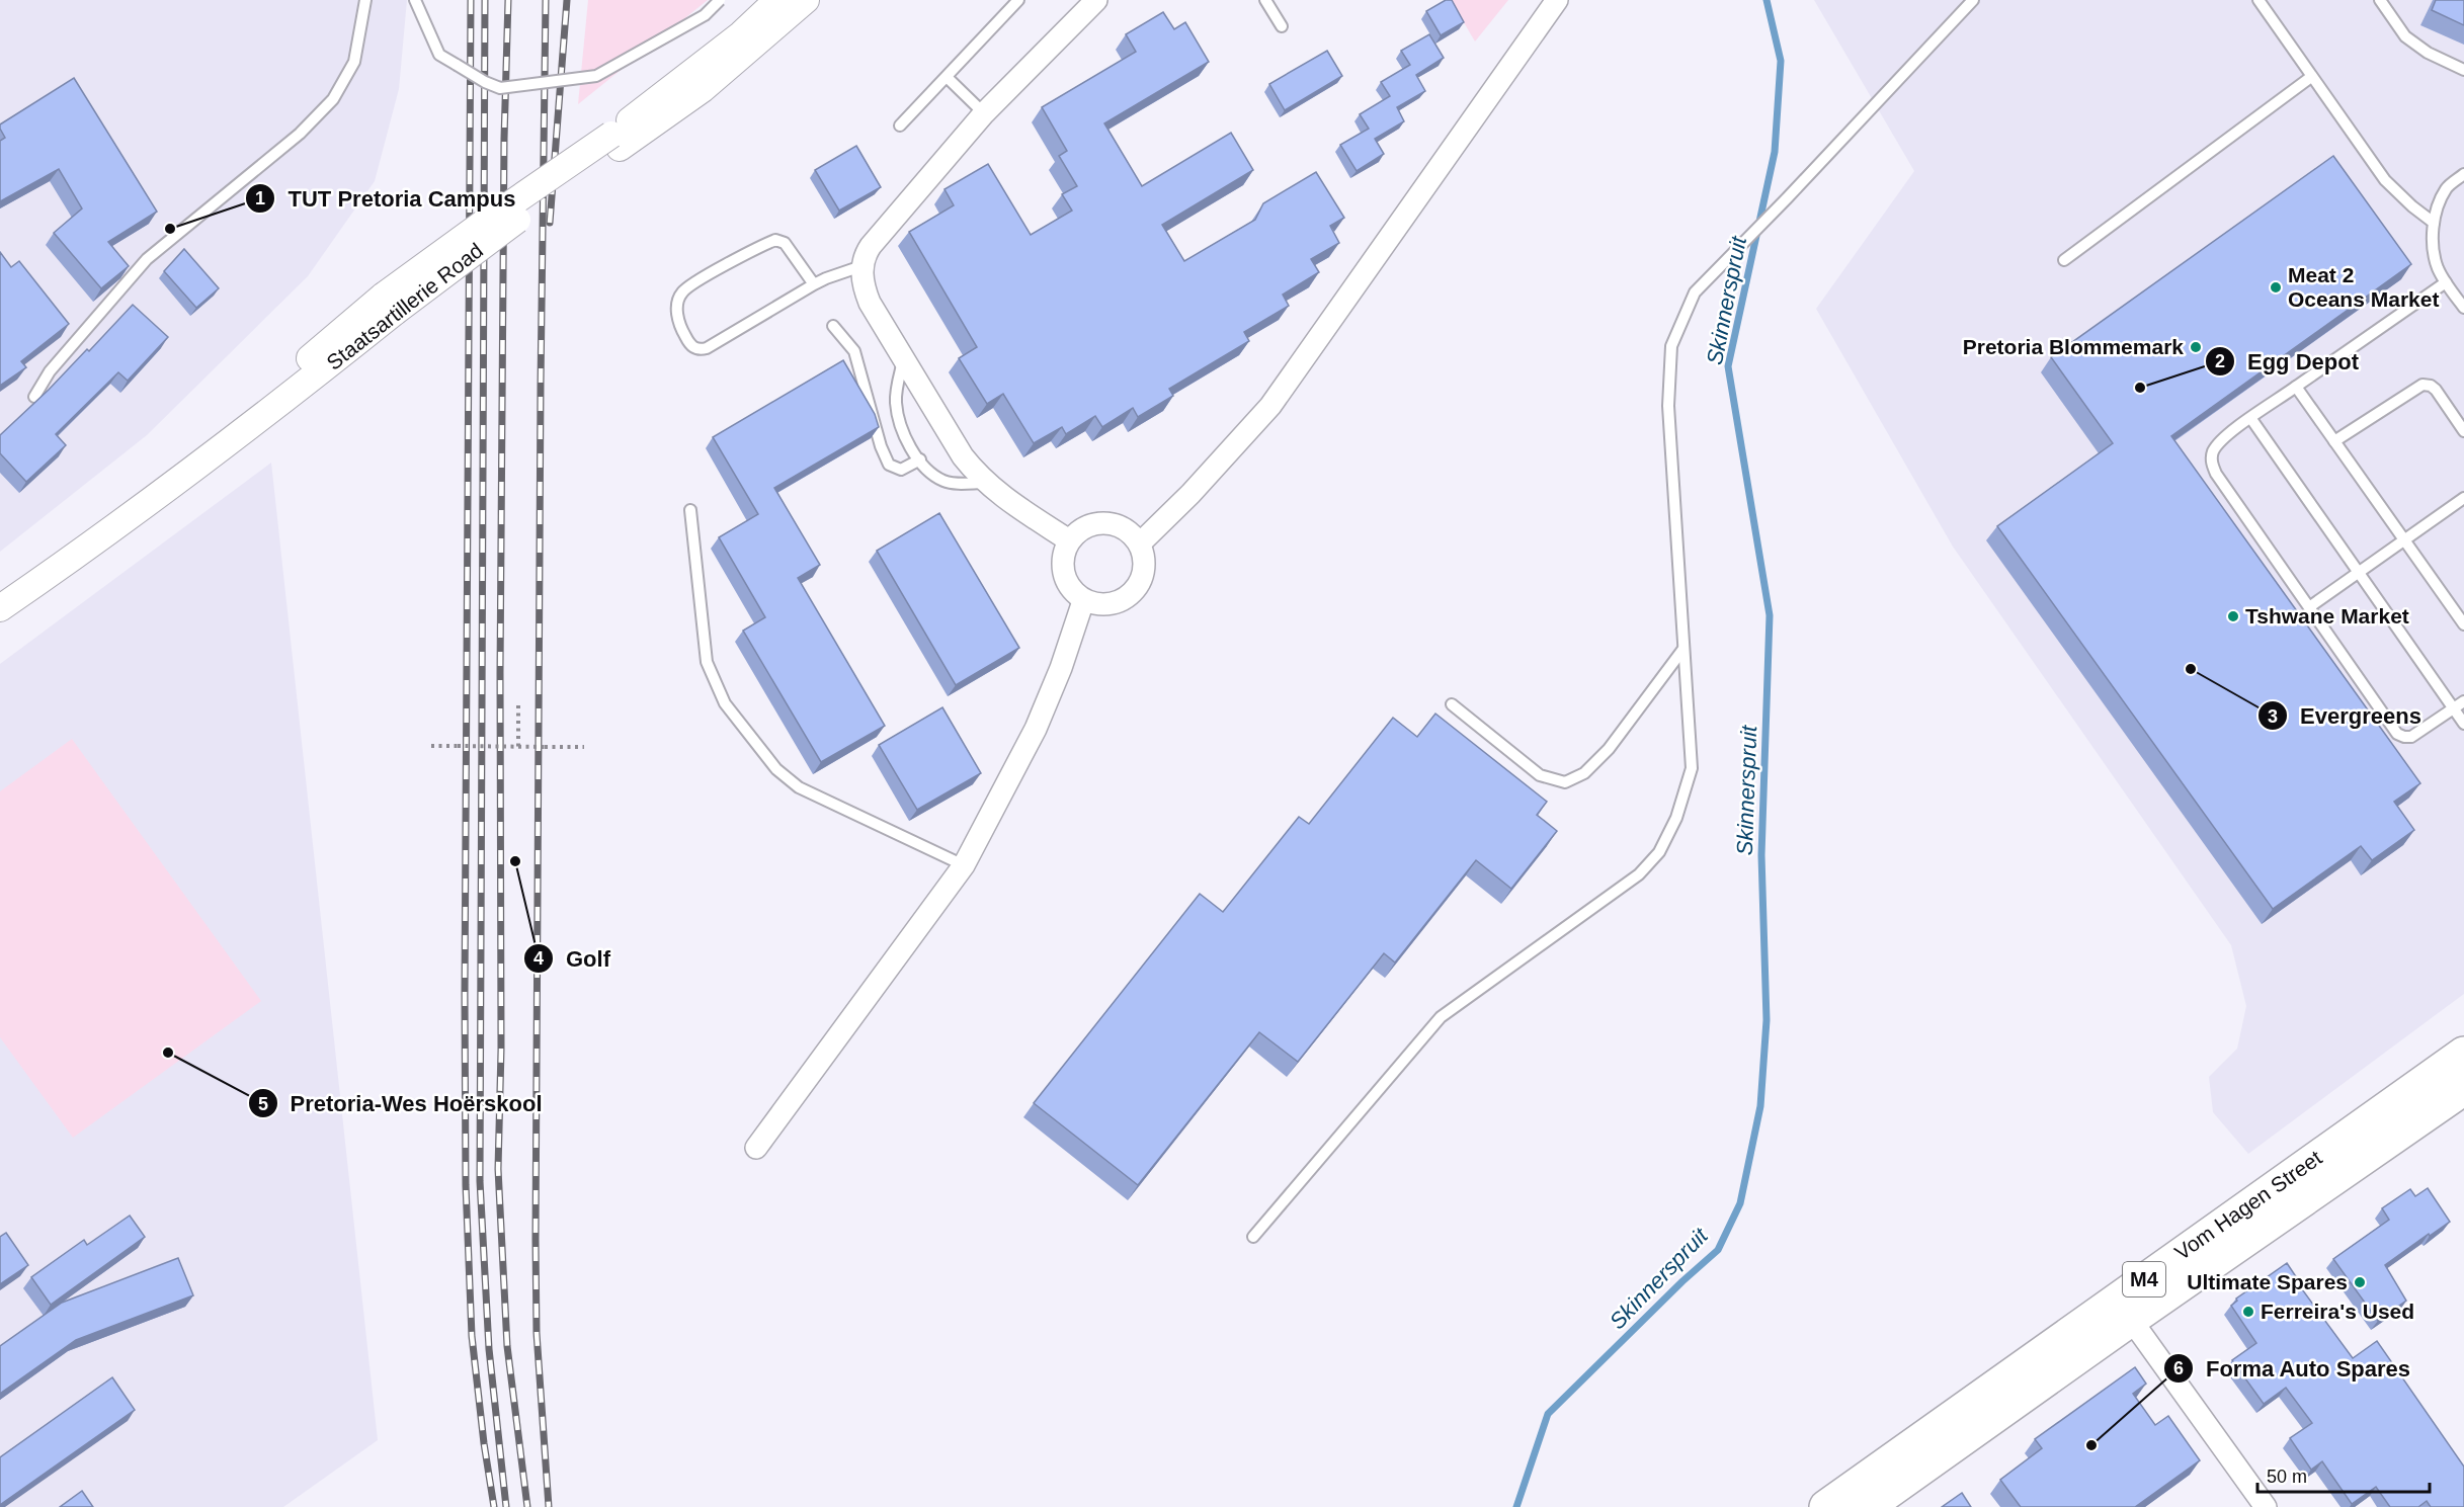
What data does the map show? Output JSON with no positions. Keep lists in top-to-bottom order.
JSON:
{
  "streets": {
    "main road": ["Vom Hagen Street", "M4"],
    "street": ["Staatsartillerie Road"]
  },
  "water": ["Skinnerspruit"],
  "places": [
    "TUT Pretoria Campus",
    "Meat 2 Oceans Market",
    "Pretoria Blommemark",
    "Egg Depot",
    "Tshwane Market",
    "Evergreens",
    "Golf",
    "Pretoria-Wes Hoërskool",
    "Ultimate Spares",
    "Ferreira's Used",
    "Forma Auto Spares"
  ],
  "scale_bar": "50 m"
}
